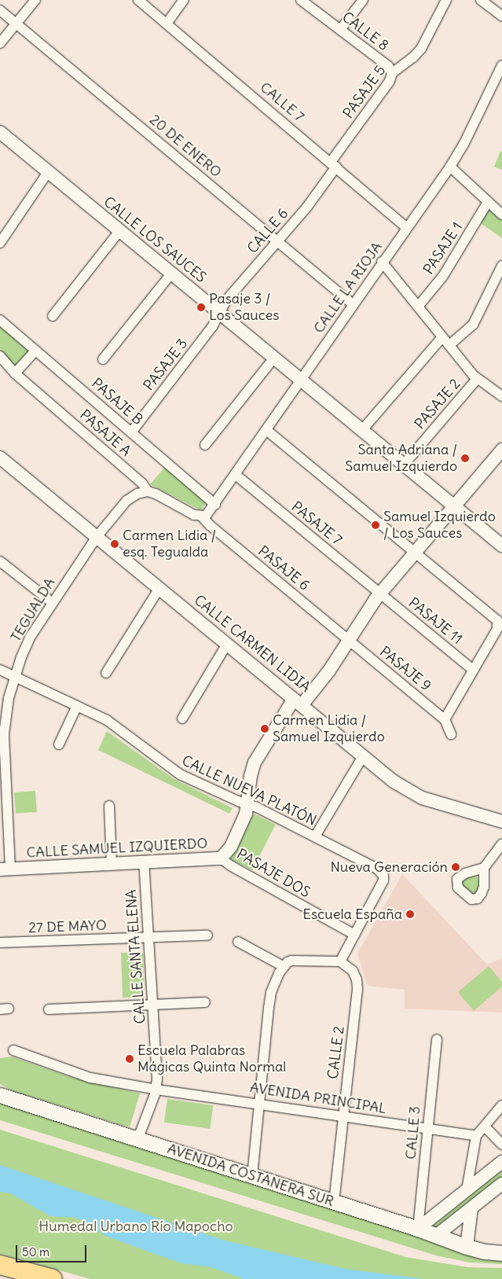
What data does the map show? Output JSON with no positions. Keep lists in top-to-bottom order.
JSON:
{
  "streets": {
    "main road": ["AVENIDA COSTANERA SUR"],
    "street": [
      "CALLE 8",
      "PASAJE 5",
      "CALLE 7",
      "20 DE ENERO",
      "CALLE 6",
      "CALLE LOS SAUCES",
      "PASAJE 1",
      "CALLE LA RIOJA",
      "PASAJE 3",
      "PASAJE B",
      "PASAJE 2",
      "PASAJE A",
      "PASAJE 7",
      "PASAJE 6",
      "TEGUALDA",
      "PASAJE 11",
      "CALLE CARMEN LIDIA",
      "PASAJE 9",
      "CALLE NUEVA PLATÓN",
      "CALLE SAMUEL IZQUIERDO",
      "PASAJE DOS",
      "27 DE MAYO",
      "CALLE SANTA ELENA",
      "CALLE 2",
      "AVENIDA PRINCIPAL",
      "CALLE 3"
    ]
  },
  "crossings": [
    ["CALLE 8", "PASAJE 5"],
    ["PASAJE 5", "CALLE 7"],
    ["PASAJE 5", "CALLE 6"],
    ["CALLE 7", "CALLE 6"],
    ["CALLE 7", "CALLE LA RIOJA"],
    ["20 DE ENERO", "CALLE 6"],
    ["20 DE ENERO", "CALLE LA RIOJA"],
    ["CALLE 6", "CALLE LOS SAUCES"],
    ["CALLE 6", "PASAJE 3"],
    ["CALLE LOS SAUCES", "CALLE LA RIOJA"],
    ["CALLE LOS SAUCES", "PASAJE 3"],
    ["CALLE LOS SAUCES", "PASAJE 2"],
    ["CALLE LA RIOJA", "PASAJE B"],
    ["CALLE LA RIOJA", "PASAJE A"],
    ["CALLE LA RIOJA", "PASAJE 7"],
    ["CALLE LA RIOJA", "PASAJE 6"],
    ["PASAJE 3", "PASAJE B"],
    ["PASAJE A", "PASAJE 6"],
    ["PASAJE A", "TEGUALDA"],
    ["PASAJE 7", "PASAJE 11"],
    ["PASAJE 6", "PASAJE 9"],
    ["TEGUALDA", "CALLE CARMEN LIDIA"],
    ["TEGUALDA", "CALLE NUEVA PLATÓN"],
    ["TEGUALDA", "CALLE SAMUEL IZQUIERDO"],
    ["CALLE CARMEN LIDIA", "CALLE SAMUEL IZQUIERDO"],
    ["CALLE NUEVA PLATÓN", "CALLE SAMUEL IZQUIERDO"],
    ["CALLE NUEVA PLATÓN", "PASAJE DOS"],
    ["CALLE NUEVA PLATÓN", "CALLE 2"],
    ["CALLE SAMUEL IZQUIERDO", "PASAJE DOS"],
    ["CALLE SAMUEL IZQUIERDO", "CALLE SANTA ELENA"],
    ["27 DE MAYO", "CALLE SANTA ELENA"],
    ["CALLE SANTA ELENA", "AVENIDA PRINCIPAL"],
    ["CALLE SANTA ELENA", "AVENIDA COSTANERA SUR"],
    ["CALLE 2", "AVENIDA PRINCIPAL"],
    ["CALLE 2", "AVENIDA COSTANERA SUR"],
    ["AVENIDA PRINCIPAL", "CALLE 3"],
    ["CALLE 3", "AVENIDA COSTANERA SUR"]
  ],
  "parks": ["Humedal Urbano Río Mapocho"],
  "places": [
    "Pasaje 3 / Los Sauces",
    "Santa Adriana / Samuel Izquierdo",
    "Samuel Izquierdo / Los Sauces",
    "Carmen Lidia / esq. Tegualda",
    "Carmen Lidia / Samuel Izquierdo",
    "Nueva Generación",
    "Escuela España",
    "Escuela Palabras Mágicas Quinta Normal"
  ],
  "scale_bar": "50 m"
}
